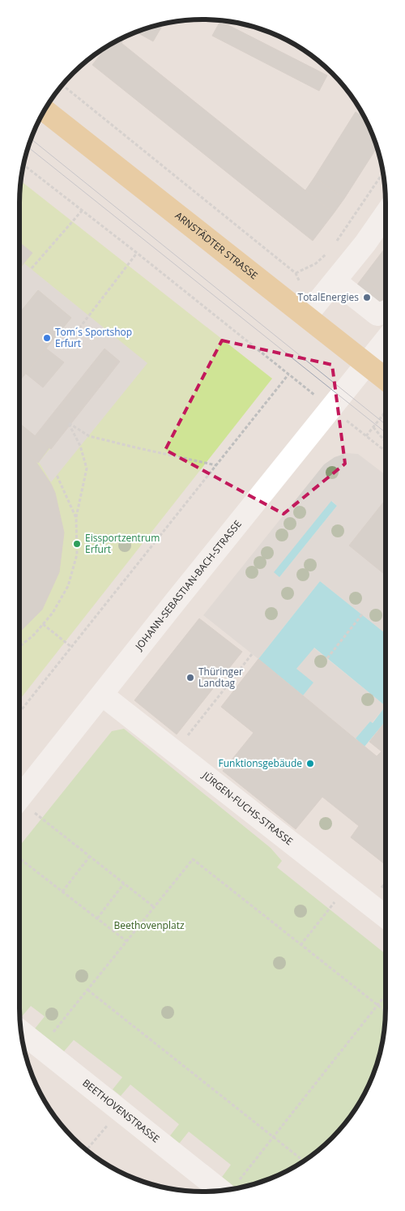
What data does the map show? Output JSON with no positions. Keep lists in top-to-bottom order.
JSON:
{
  "streets": {
    "main road": ["ARNSTÄDTER STRASSE"],
    "street": ["JOHANN-SEBASTIAN-BACH-STRASSE", "JÜRGEN-FUCHS-STRASSE", "BEETHOVENSTRASSE"]
  },
  "crossings": [
    ["ARNSTÄDTER STRASSE", "JOHANN-SEBASTIAN-BACH-STRASSE"],
    ["JOHANN-SEBASTIAN-BACH-STRASSE", "JÜRGEN-FUCHS-STRASSE"]
  ],
  "parks": ["Beethovenplatz"],
  "places": [
    "TotalEnergies",
    "Tom´s Sportshop Erfurt",
    "Eissportzentrum Erfurt",
    "Thüringer Landtag",
    "Funktionsgebäude"
  ]
}
